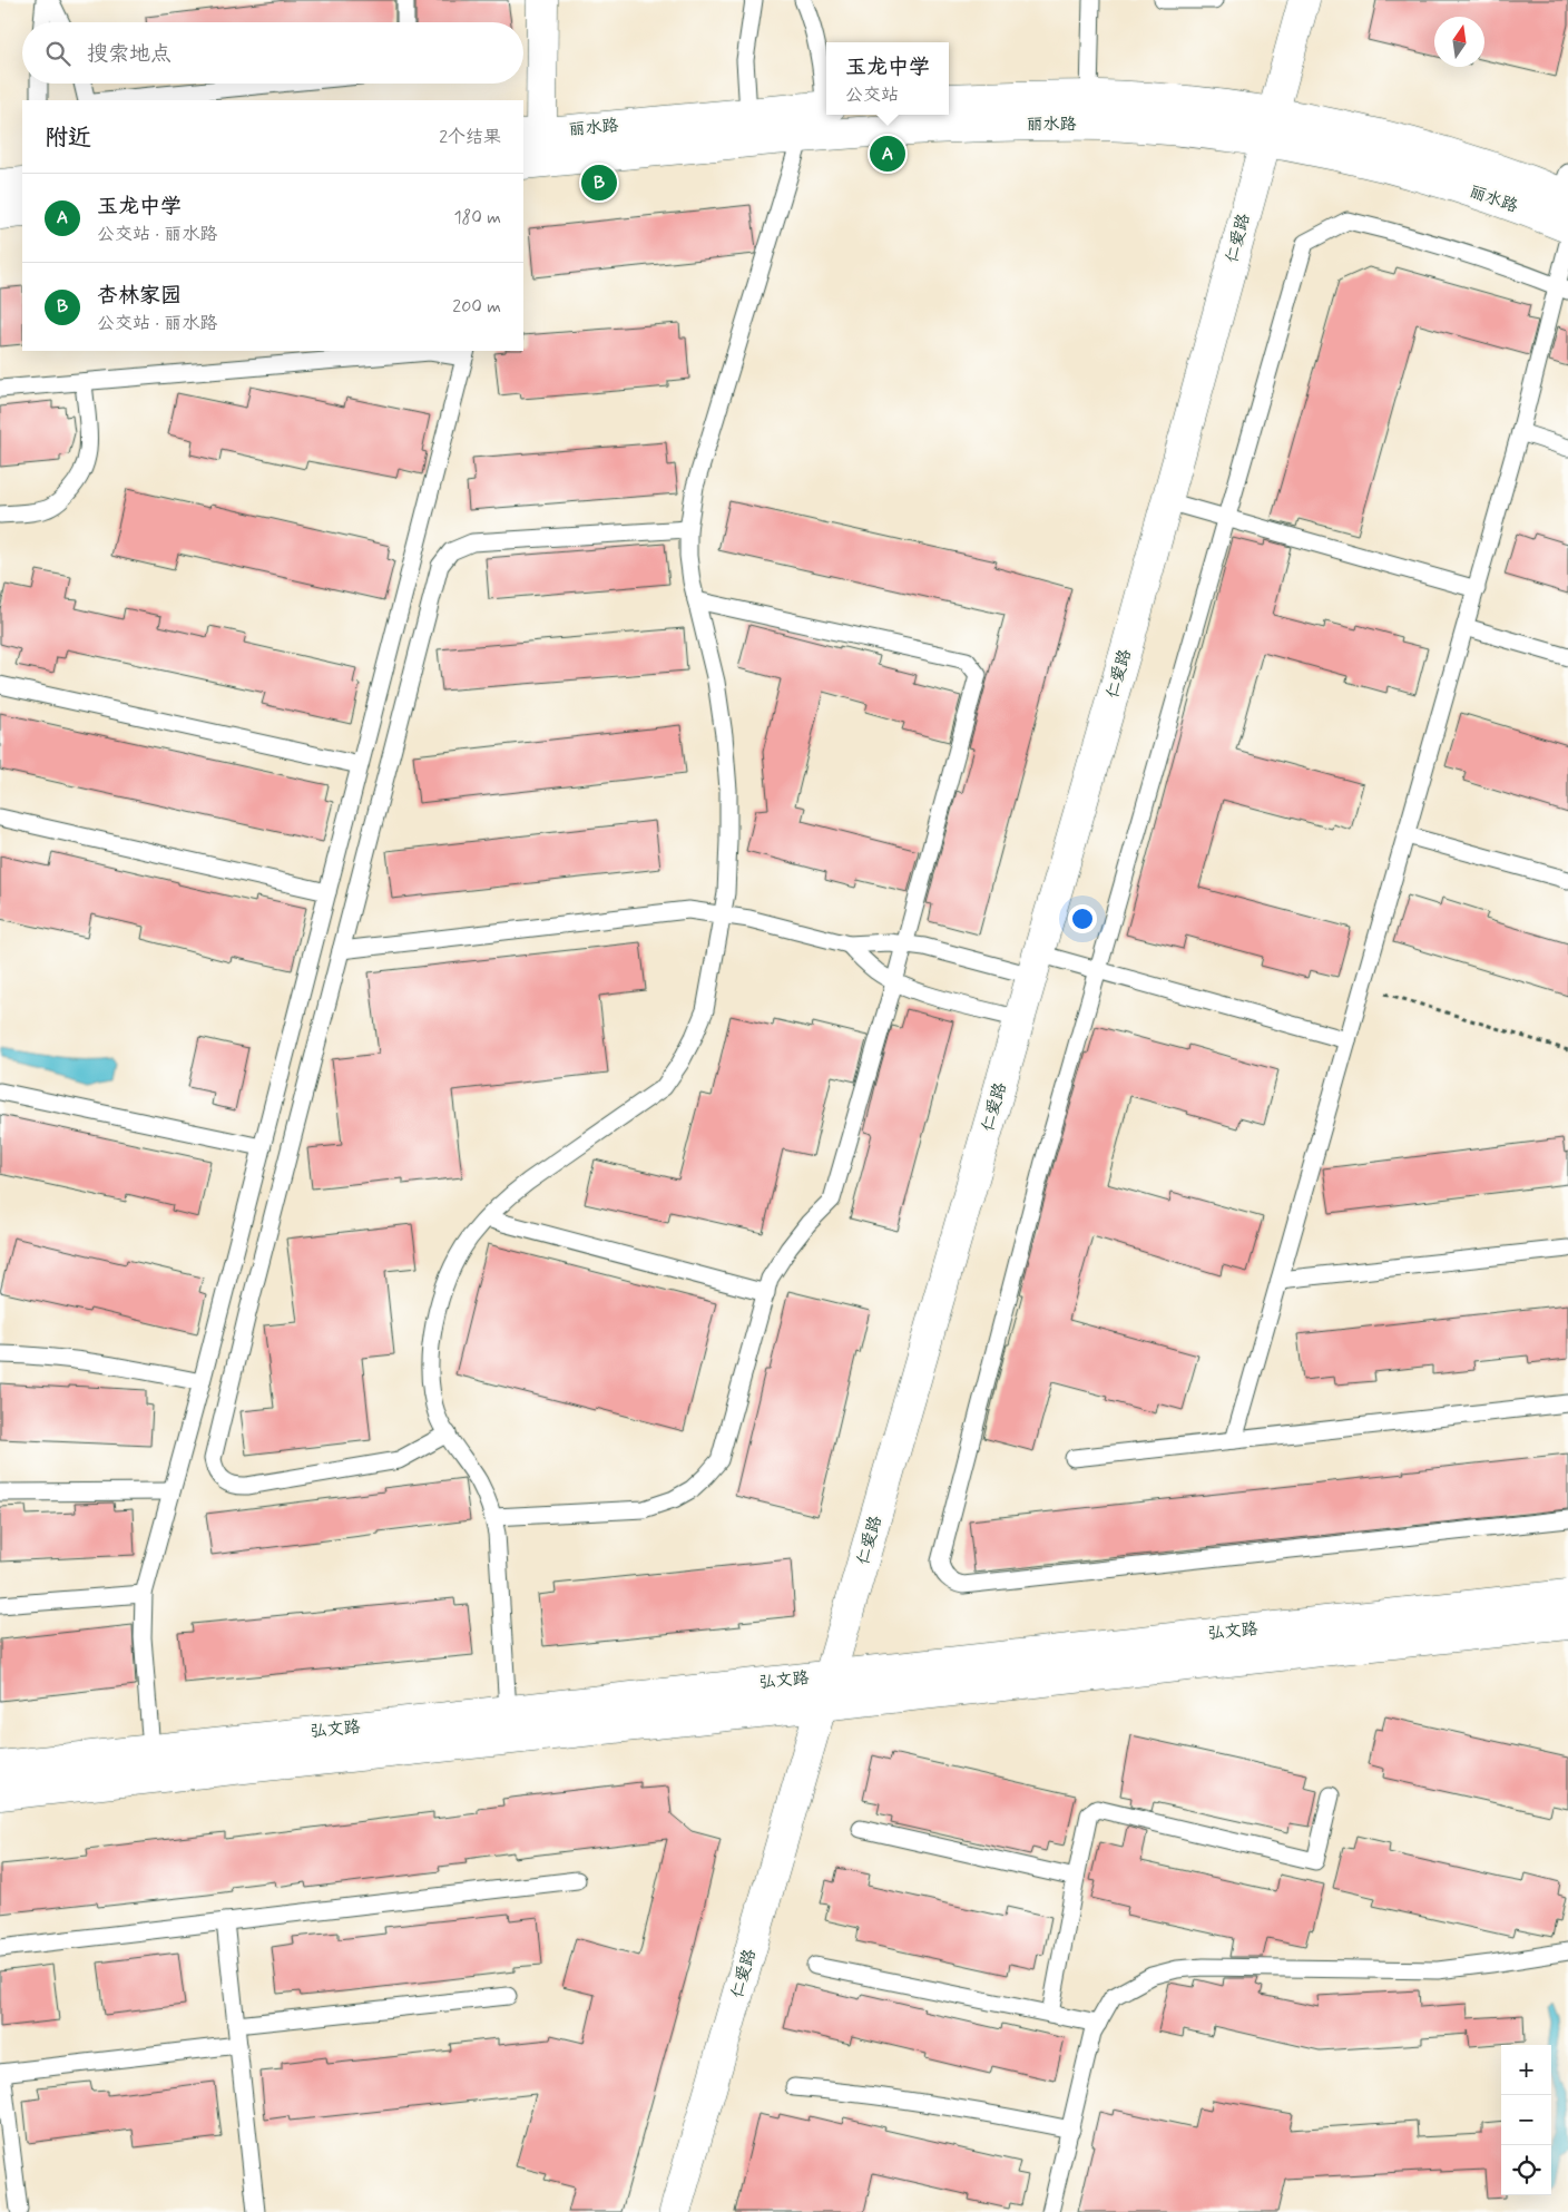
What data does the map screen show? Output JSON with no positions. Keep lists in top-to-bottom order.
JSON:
{
  "streets": {
    "street": ["丽水路", "仁爱路", "弘文路"]
  },
  "crossings": [
    ["丽水路", "仁爱路"],
    ["仁爱路", "弘文路"]
  ],
  "north": "top",
  "page": {
    "search": "搜索地点",
    "popup": ["玉龙中学", "公交站"],
    "heading": ["附近", "2个结果"],
    "pins": ["A", "B"],
    "list": [
      {
        "mark": "A",
        "name": "玉龙中学",
        "note": "公交站 · 丽水路",
        "value": "180 m"
      },
      {
        "mark": "B",
        "name": "杏林家园",
        "note": "公交站 · 丽水路",
        "value": "200 m"
      }
    ],
    "map_buttons": ["+", "−"]
  }
}
